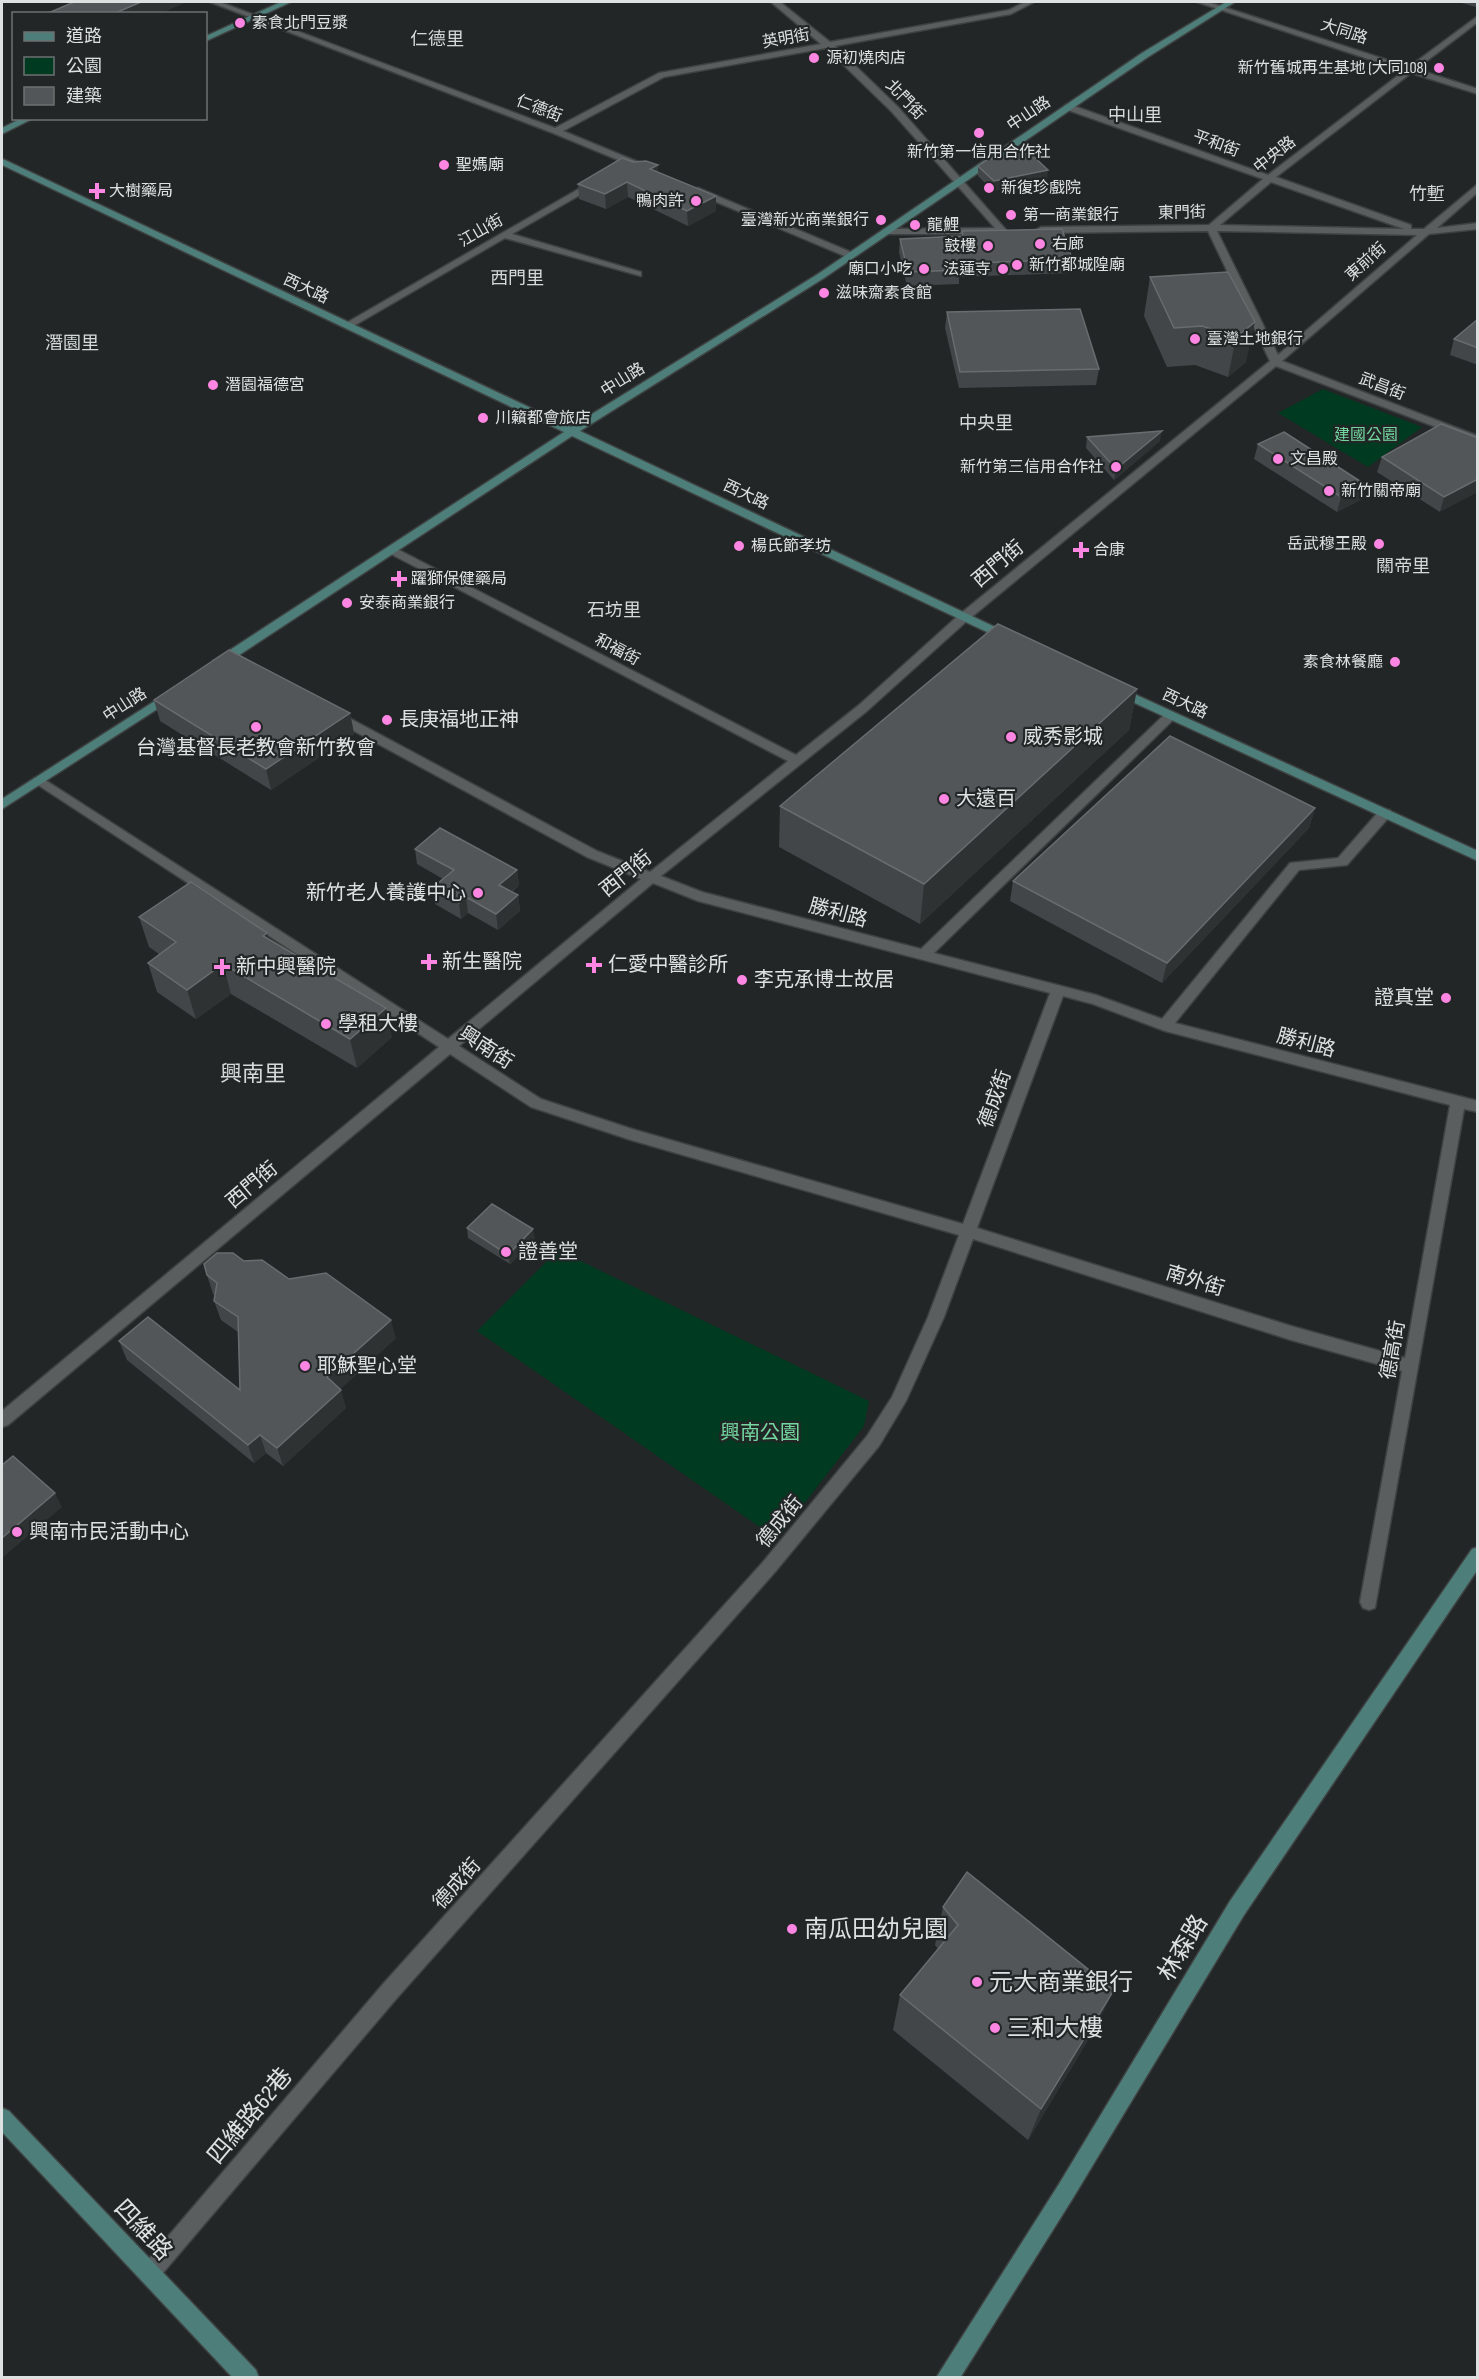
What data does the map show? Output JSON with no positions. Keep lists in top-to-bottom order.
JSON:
{
  "streets": {
    "street": [
      "大同路",
      "英明街",
      "北門街",
      "仁德街",
      "中山路",
      "平和街",
      "中央路",
      "東門街",
      "江山街",
      "東前街",
      "西大路",
      "武昌街",
      "西門街",
      "和福街",
      "勝利路",
      "興南街",
      "德成街",
      "南外街",
      "德高街",
      "林森路",
      "四維路62巷",
      "四維路"
    ]
  },
  "crossings": [
    ["大同路", "中山路"],
    ["大同路", "中央路"],
    ["英明街", "北門街"],
    ["英明街", "仁德街"],
    ["北門街", "中山路"],
    ["中山路", "平和街"],
    ["中山路", "西大路"],
    ["中山路", "和福街"],
    ["中山路", "興南街"],
    ["平和街", "中央路"],
    ["平和街", "東門街"],
    ["平和街", "東前街"],
    ["中央路", "東門街"],
    ["東門街", "東前街"],
    ["江山街", "西大路"],
    ["東前街", "武昌街"],
    ["東前街", "西門街"],
    ["西大路", "西門街"],
    ["武昌街", "西門街"],
    ["西門街", "和福街"],
    ["西門街", "勝利路"],
    ["西門街", "興南街"],
    ["勝利路", "德成街"],
    ["勝利路", "德高街"],
    ["興南街", "德成街"],
    ["興南街", "南外街"],
    ["德成街", "南外街"],
    ["德成街", "四維路62巷"],
    ["南外街", "德高街"],
    ["四維路62巷", "四維路"]
  ],
  "districts": [
    "仁德里",
    "中山里",
    "竹塹",
    "西門里",
    "潛園里",
    "中央里",
    "關帝里",
    "石坊里",
    "興南里"
  ],
  "parks": ["建國公園", "興南公園"],
  "places": {
    "other": [
      "素食北門豆漿",
      "源初燒肉店",
      "新竹舊城再生基地 (大同108)",
      "新竹第一信用合作社",
      "聖媽廟",
      "新復珍戲院",
      "鴨肉許",
      "第一商業銀行",
      "臺灣新光商業銀行",
      "龍鯉",
      "右廊",
      "鼓樓",
      "新竹都城隍廟",
      "廟口小吃",
      "法蓮寺",
      "滋味齋素食館",
      "臺灣土地銀行",
      "潛園福德宮",
      "川籟都會旅店",
      "文昌殿",
      "新竹第三信用合作社",
      "新竹關帝廟",
      "岳武穆王殿",
      "楊氏節孝坊",
      "安泰商業銀行",
      "素食林餐廳",
      "長庚福地正神",
      "台灣基督長老教會新竹教會",
      "威秀影城",
      "大遠百",
      "新竹老人養護中心",
      "李克承博士故居",
      "證真堂",
      "學租大樓",
      "證善堂",
      "耶穌聖心堂",
      "興南市民活動中心",
      "南瓜田幼兒園",
      "元大商業銀行",
      "三和大樓"
    ],
    "health": [
      "大樹藥局",
      "合康",
      "躍獅保健藥局",
      "新生醫院",
      "仁愛中醫診所",
      "新中興醫院"
    ]
  },
  "legend": ["道路", "公園", "建築"]
}
